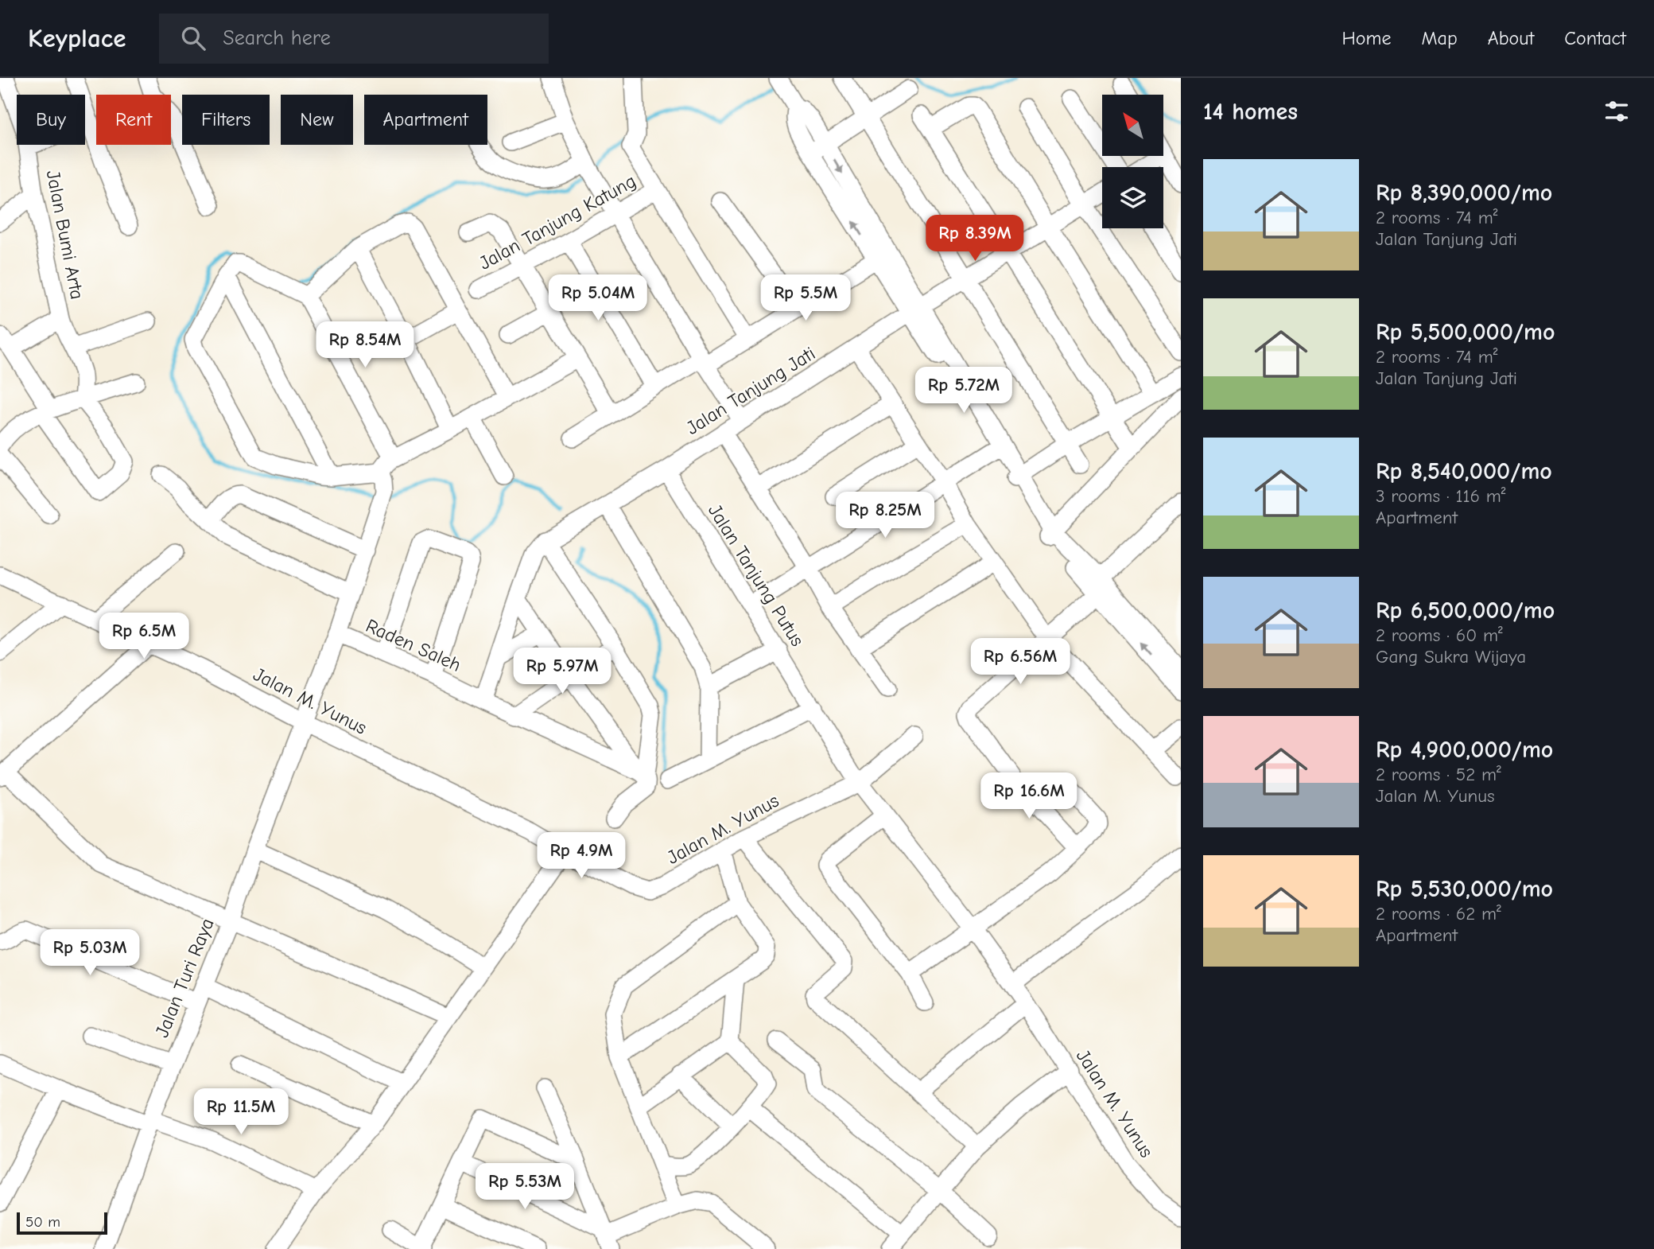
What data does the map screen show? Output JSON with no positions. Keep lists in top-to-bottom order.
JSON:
{
  "streets": {
    "street": [
      "Jalan Tanjung Katung",
      "Jalan Bumi Arta",
      "Jalan Tanjung Jati",
      "Jalan Tanjung Putus",
      "Raden Saleh",
      "Jalan M. Yunus",
      "Jalan Turi Raya"
    ]
  },
  "crossings": [
    ["Jalan Tanjung Jati", "Jalan Tanjung Putus"],
    ["Jalan Tanjung Putus", "Jalan M. Yunus"],
    ["Raden Saleh", "Jalan Turi Raya"],
    ["Jalan M. Yunus", "Jalan Turi Raya"]
  ],
  "scale_bar": "50 m",
  "north": "top left",
  "page": {
    "header": "Keyplace",
    "search": "Search here",
    "nav": [
      "Home",
      "Map",
      "About",
      "Contact"
    ],
    "heading": "14 homes",
    "chip": [
      "Buy",
      "Rent",
      "Filters",
      "New",
      "Apartment"
    ],
    "list": [
      {
        "name": "Rp 8,390,000/mo",
        "note": "2 rooms · 74 m² · Jalan Tanjung Jati"
      },
      {
        "name": "Rp 5,500,000/mo",
        "note": "2 rooms · 74 m² · Jalan Tanjung Jati"
      },
      {
        "name": "Rp 8,540,000/mo",
        "note": "3 rooms · 116 m² · Apartment"
      },
      {
        "name": "Rp 6,500,000/mo",
        "note": "2 rooms · 60 m² · Gang Sukra Wijaya"
      },
      {
        "name": "Rp 4,900,000/mo",
        "note": "2 rooms · 52 m² · Jalan M. Yunus"
      },
      {
        "name": "Rp 5,530,000/mo",
        "note": "2 rooms · 62 m² · Apartment"
      }
    ],
    "price": [
      "Rp 8.39M",
      "Rp 5.04M",
      "Rp 5.5M",
      "Rp 8.54M",
      "Rp 5.72M",
      "Rp 8.25M",
      "Rp 6.5M",
      "Rp 6.56M",
      "Rp 5.97M",
      "Rp 16.6M",
      "Rp 4.9M",
      "Rp 5.03M",
      "Rp 11.5M",
      "Rp 5.53M"
    ],
    "scale": "50 m"
  }
}
